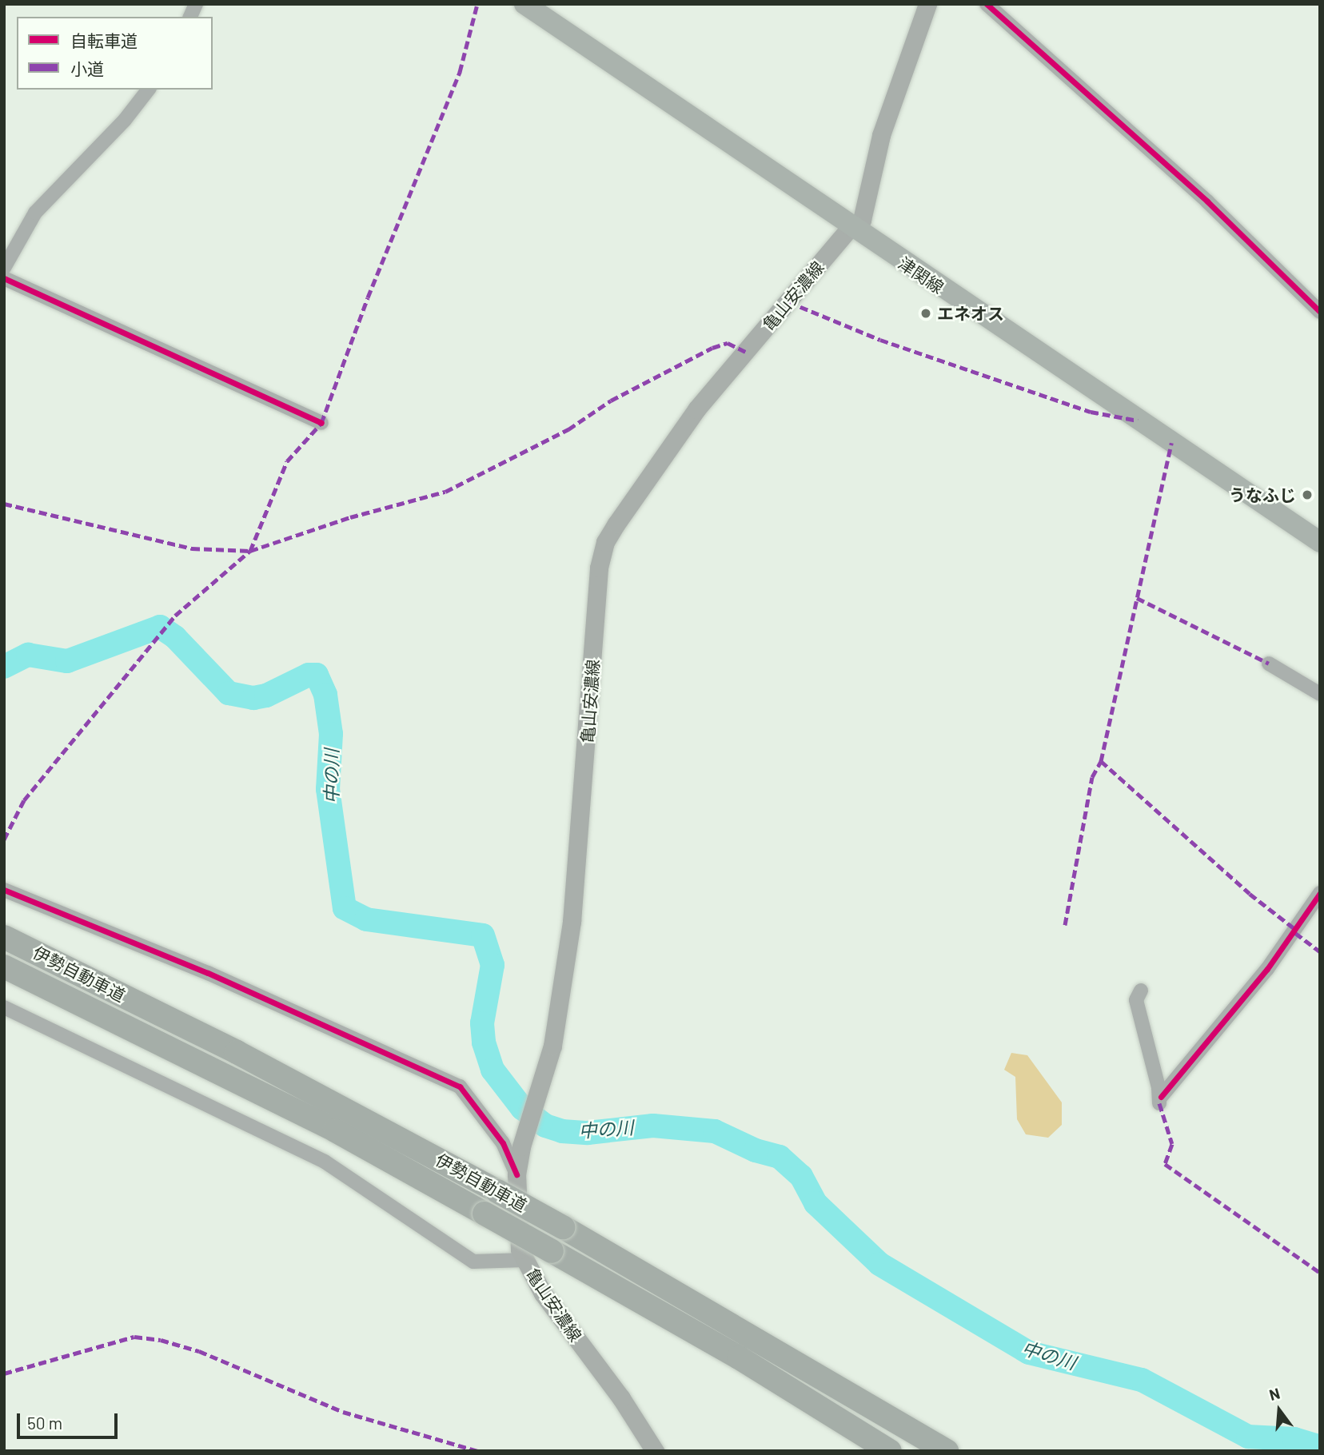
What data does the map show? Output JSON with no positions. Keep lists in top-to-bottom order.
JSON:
{
  "streets": {
    "highway": ["伊勢自動車道"],
    "main road": ["津関線", "亀山安濃線"]
  },
  "crossings": [
    ["津関線", "亀山安濃線"]
  ],
  "water": ["中の川"],
  "places": ["エネオス", "うなふじ"],
  "legend": ["自転車道", "小道"],
  "scale_bar": "50 m",
  "north": "top"
}
